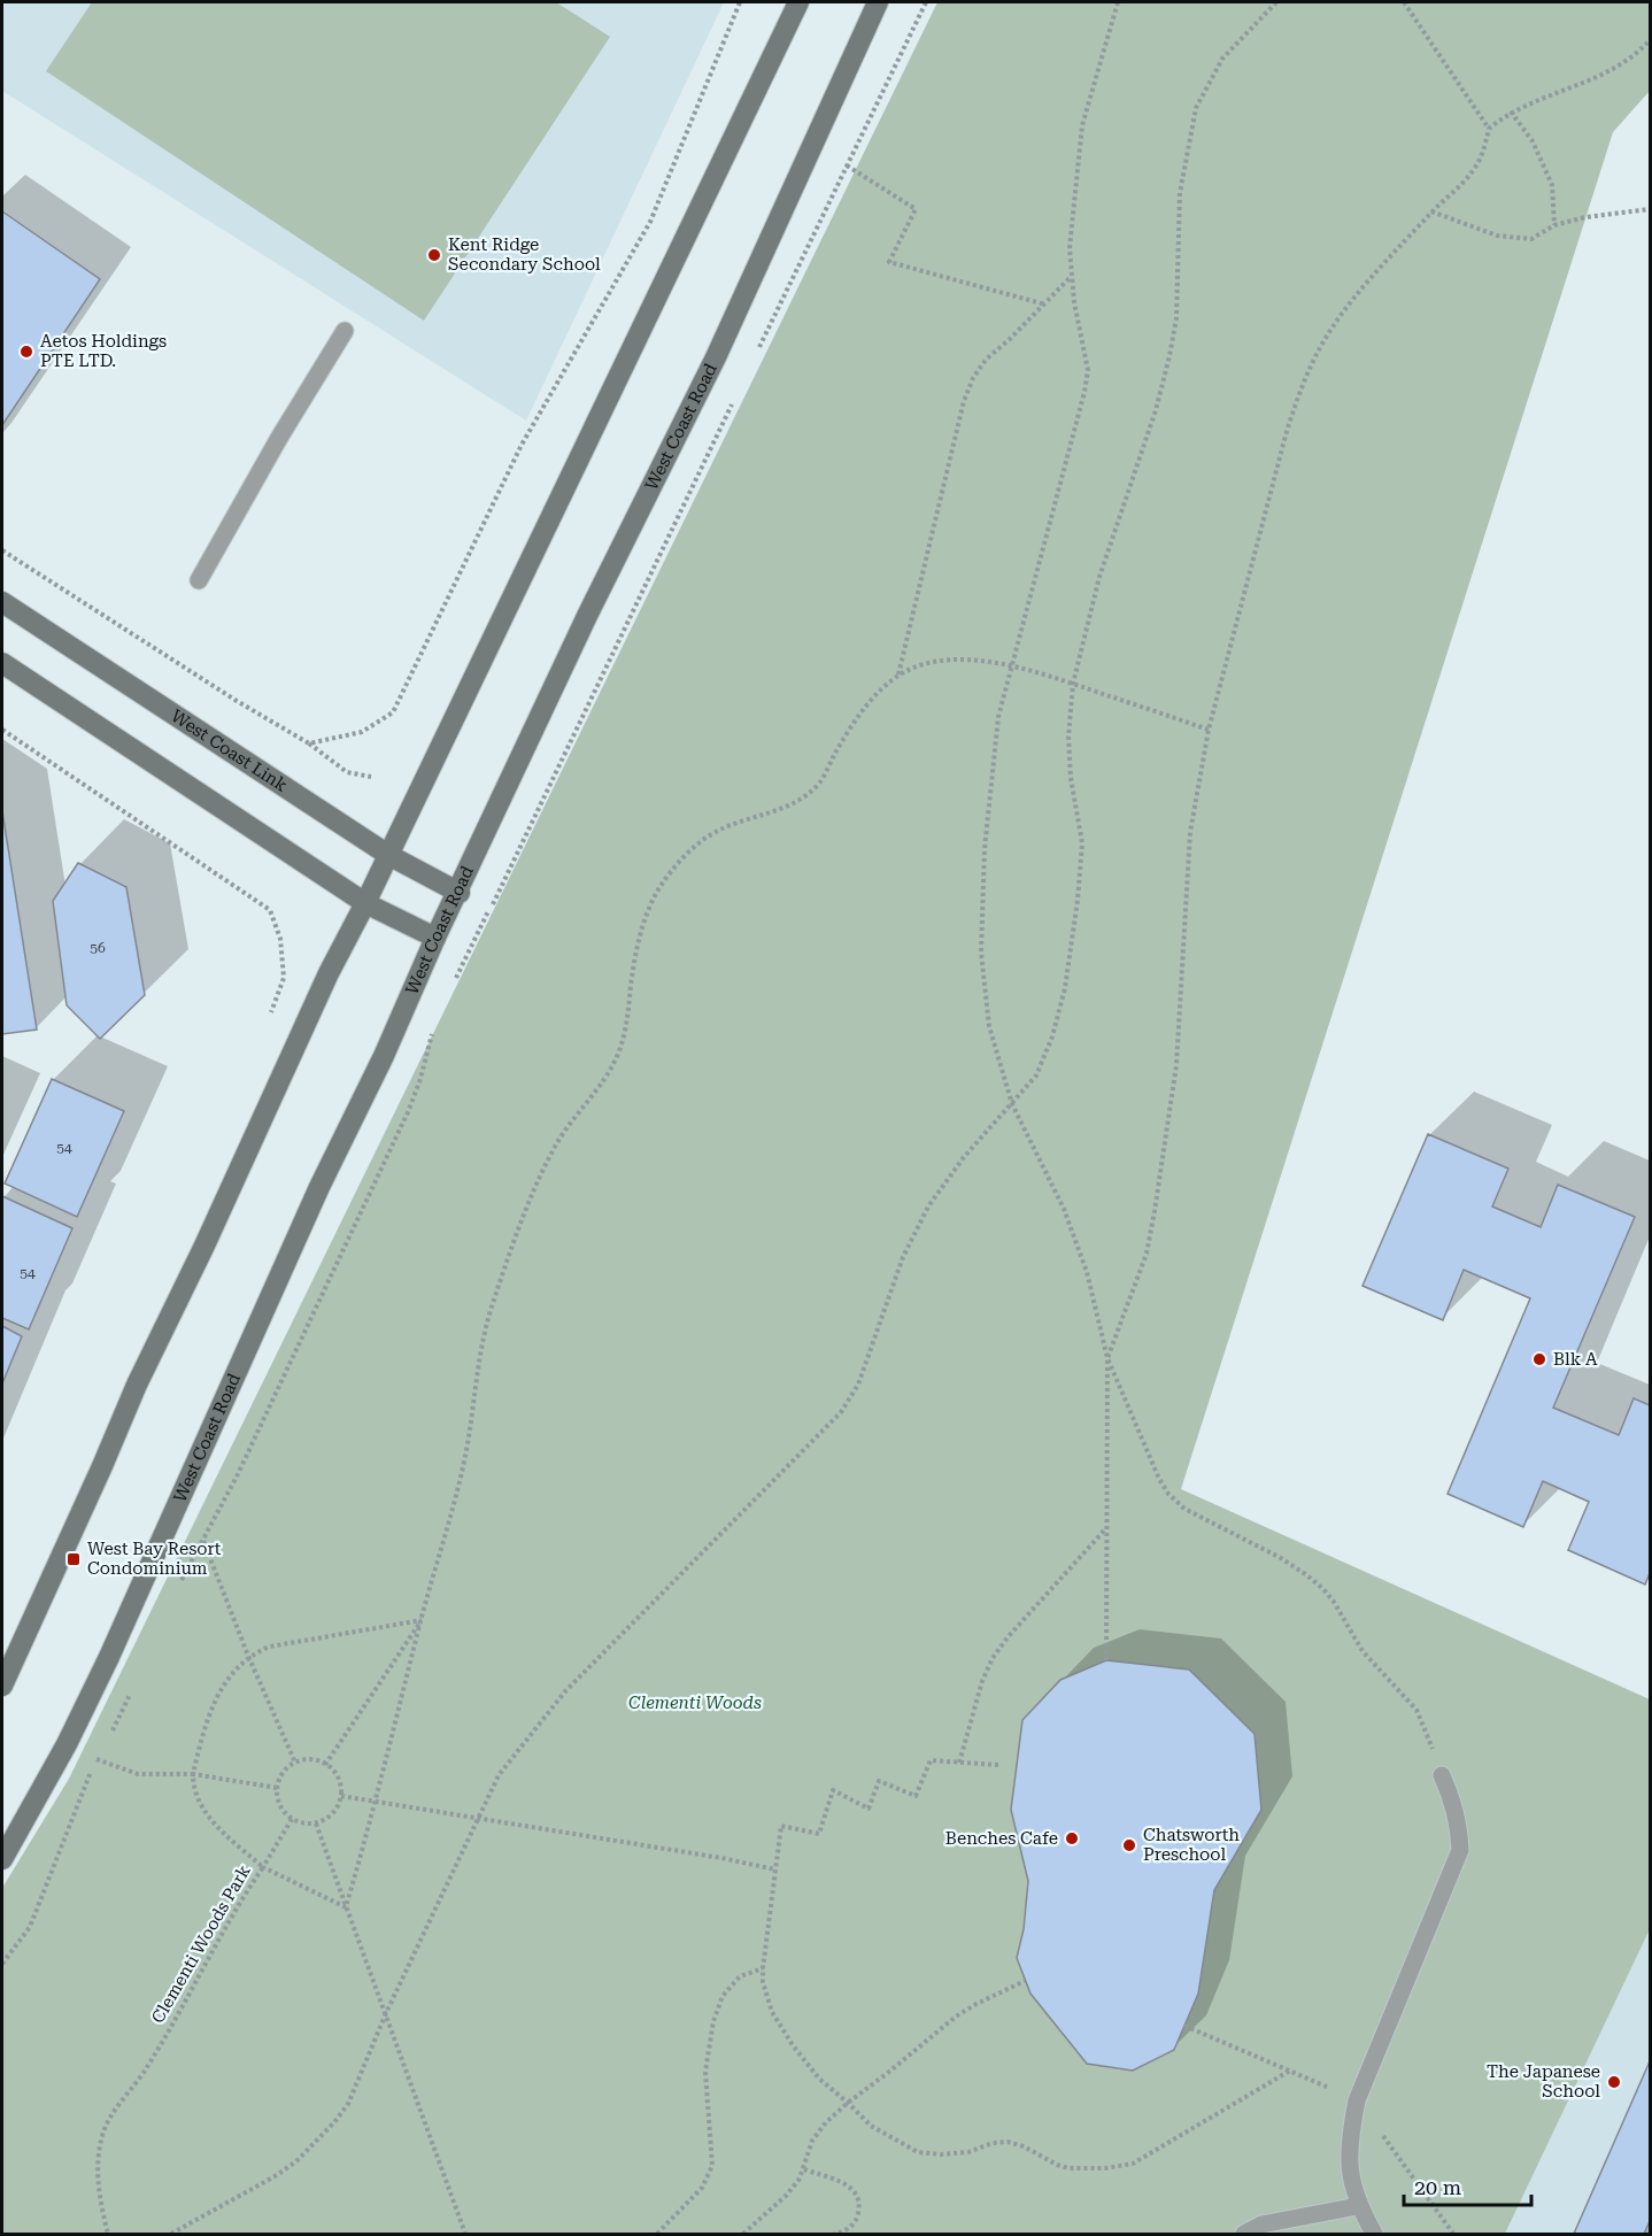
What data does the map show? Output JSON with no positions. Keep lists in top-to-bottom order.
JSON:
{
  "streets": {
    "main road": ["West Coast Road", "West Coast Link"],
    "path": ["Clementi Woods Park"]
  },
  "crossings": [
    ["West Coast Road", "West Coast Link"]
  ],
  "parks": ["Clementi Woods"],
  "places": {
    "other": [
      "Kent Ridge Secondary School",
      "Aetos Holdings PTE LTD.",
      "Blk A",
      "Benches Cafe",
      "Chatsworth Preschool",
      "The Japanese School"
    ],
    "transit": ["West Bay Resort Condominium"]
  },
  "house_numbers": ["56", "54", "54"],
  "scale_bar": "20 m"
}
